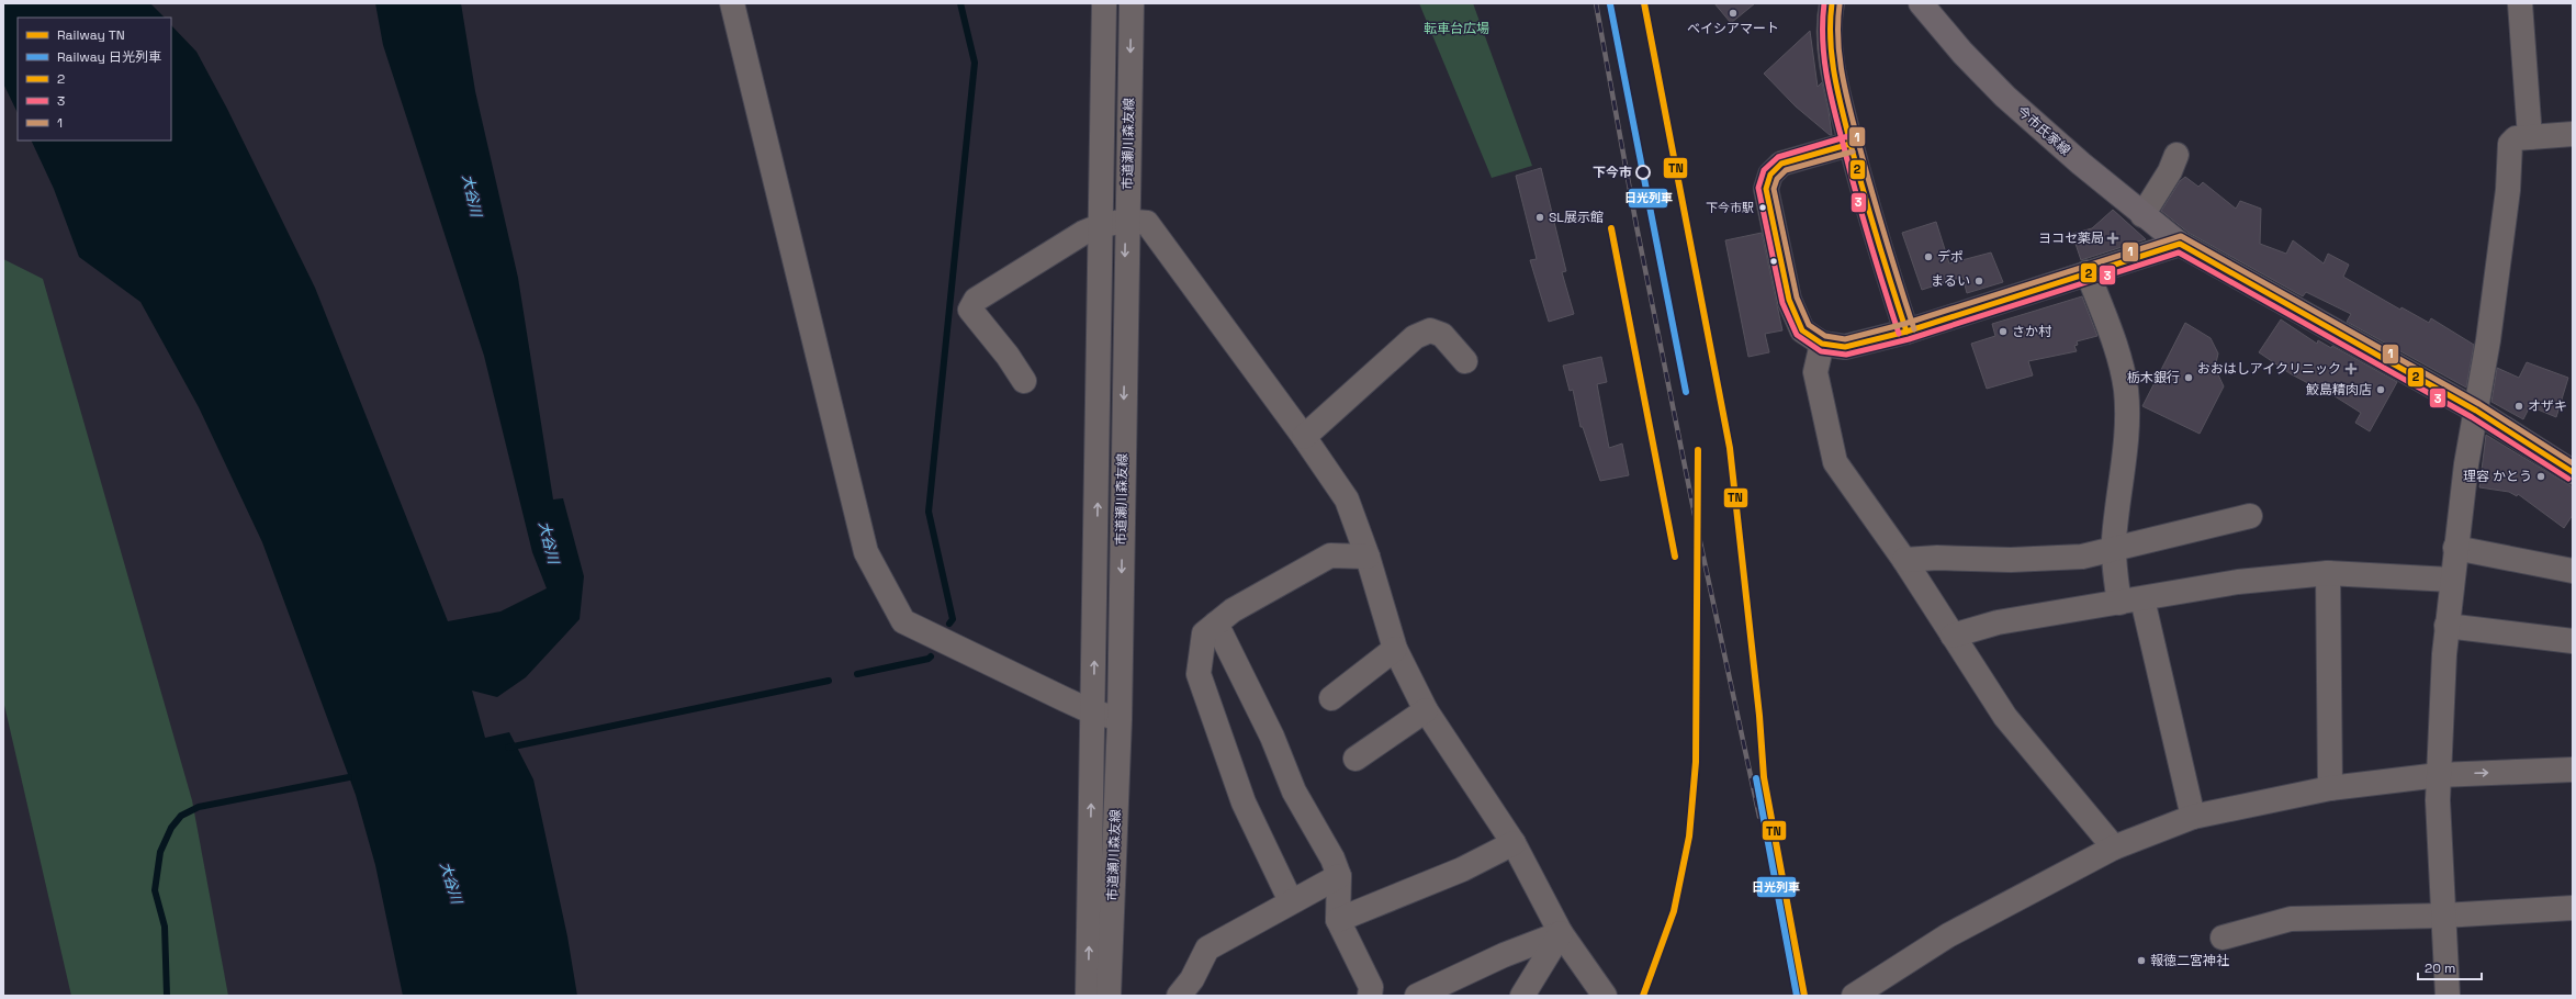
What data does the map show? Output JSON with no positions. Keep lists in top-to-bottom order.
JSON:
{
  "streets": {
    "main road": ["今市氏家線"],
    "street": ["市道瀬川森友線"]
  },
  "water": ["大谷川"],
  "parks": ["転車台広場"],
  "places": {
    "other": [
      "ベイシアマート",
      "下今市",
      "下今市駅",
      "SL展示館",
      "デポ",
      "まるい",
      "さか村",
      "栃木銀行",
      "鮫島精肉店",
      "オザキ",
      "理容 かとう",
      "報徳二宮神社"
    ],
    "health": ["ヨコセ薬局", "おおはしアイクリニック"]
  },
  "lines": [
    "rail line TN",
    "transit line 2",
    "transit line 3",
    "rail line 日光列車",
    "transit line 1"
  ],
  "legend": [
    "Railway TN",
    "Railway 日光列車",
    "2",
    "3",
    "1"
  ],
  "scale_bar": "20 m"
}
